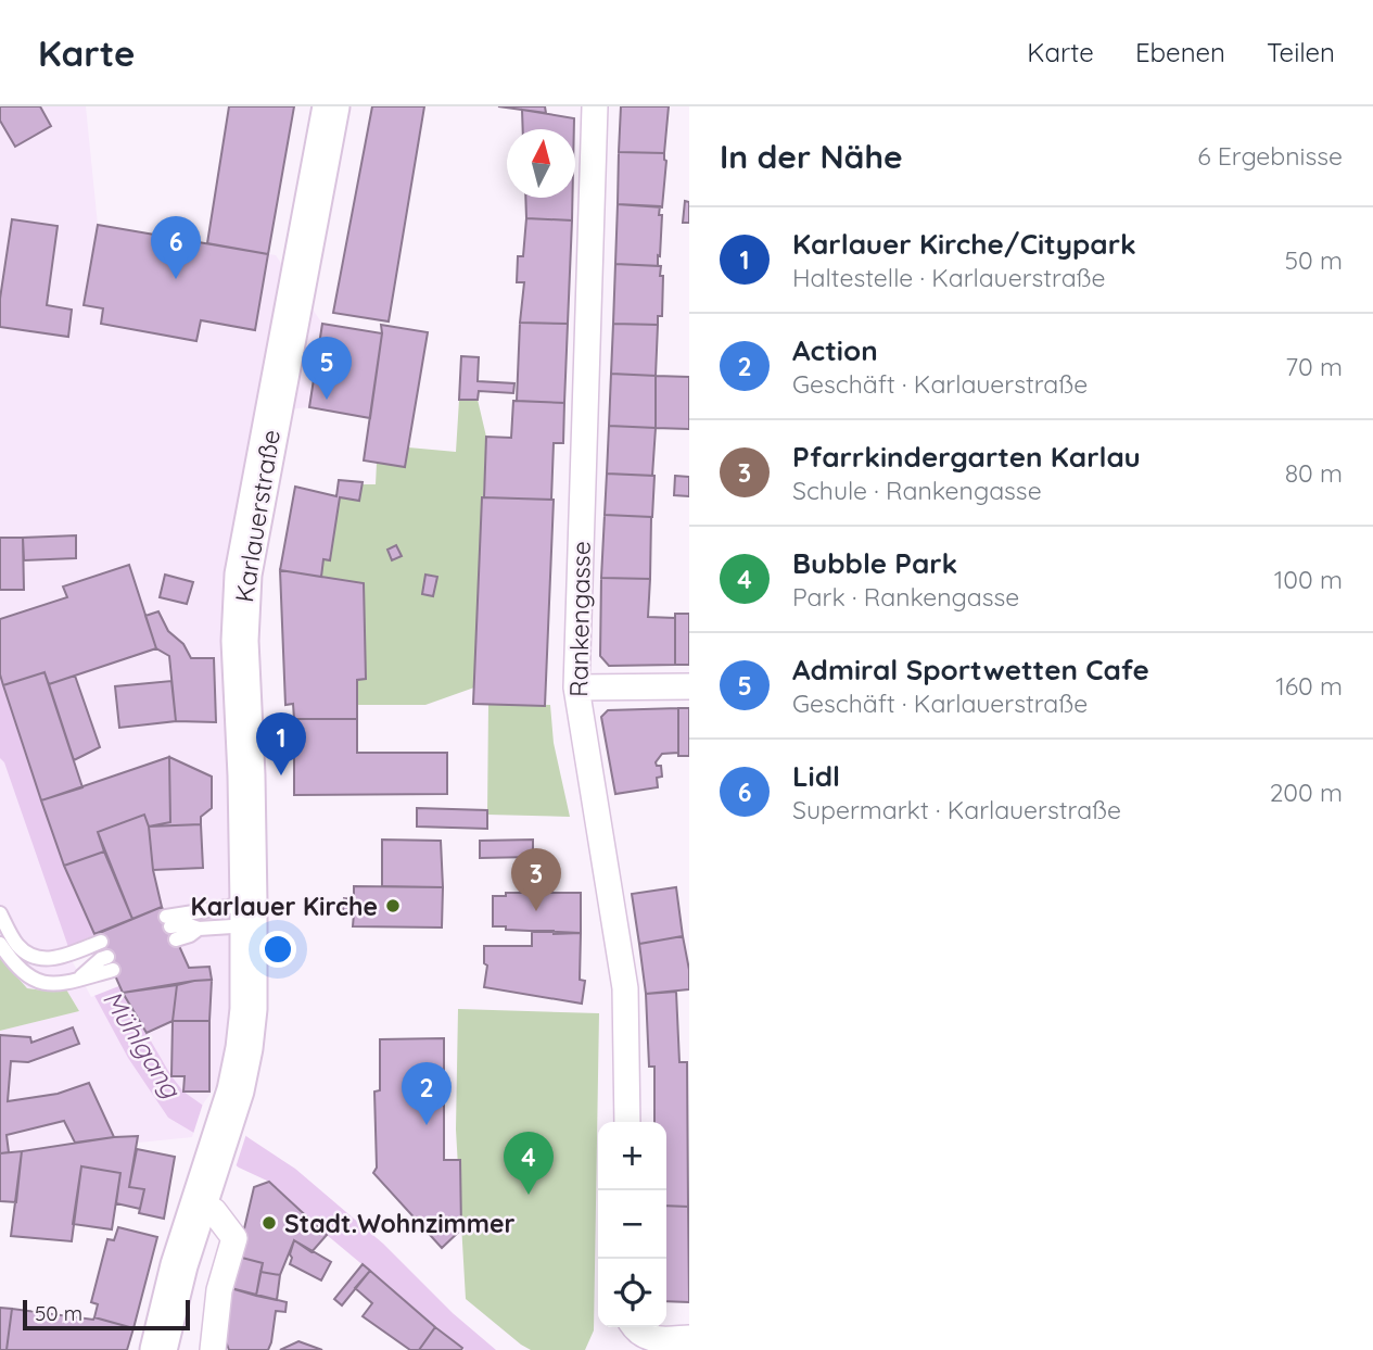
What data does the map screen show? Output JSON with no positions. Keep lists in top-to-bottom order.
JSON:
{
  "streets": {
    "main road": ["Karlauerstraße"],
    "street": ["Rankengasse"]
  },
  "water": ["Mühlgang"],
  "places": ["Karlauer Kirche", "Stadt.Wohnzimmer"],
  "scale_bar": "50 m",
  "north": "top",
  "page": {
    "header": "Karte",
    "nav": ["Karte", "Ebenen", "Teilen"],
    "heading": ["In der Nähe", "6 Ergebnisse"],
    "list": [
      {
        "mark": "1",
        "name": "Karlauer Kirche/Citypark",
        "note": "Haltestelle · Karlauerstraße",
        "value": "50 m"
      },
      {
        "mark": "2",
        "name": "Action",
        "note": "Geschäft · Karlauerstraße",
        "value": "70 m"
      },
      {
        "mark": "3",
        "name": "Pfarrkindergarten Karlau",
        "note": "Schule · Rankengasse",
        "value": "80 m"
      },
      {
        "mark": "4",
        "name": "Bubble Park",
        "note": "Park · Rankengasse",
        "value": "100 m"
      },
      {
        "mark": "5",
        "name": "Admiral Sportwetten Cafe",
        "note": "Geschäft · Karlauerstraße",
        "value": "160 m"
      },
      {
        "mark": "6",
        "name": "Lidl",
        "note": "Supermarkt · Karlauerstraße",
        "value": "200 m"
      }
    ],
    "pins": [
      "6",
      "5",
      "1",
      "3",
      "2",
      "4"
    ],
    "map_buttons": ["+", "−"],
    "scale": "50 m"
  }
}
